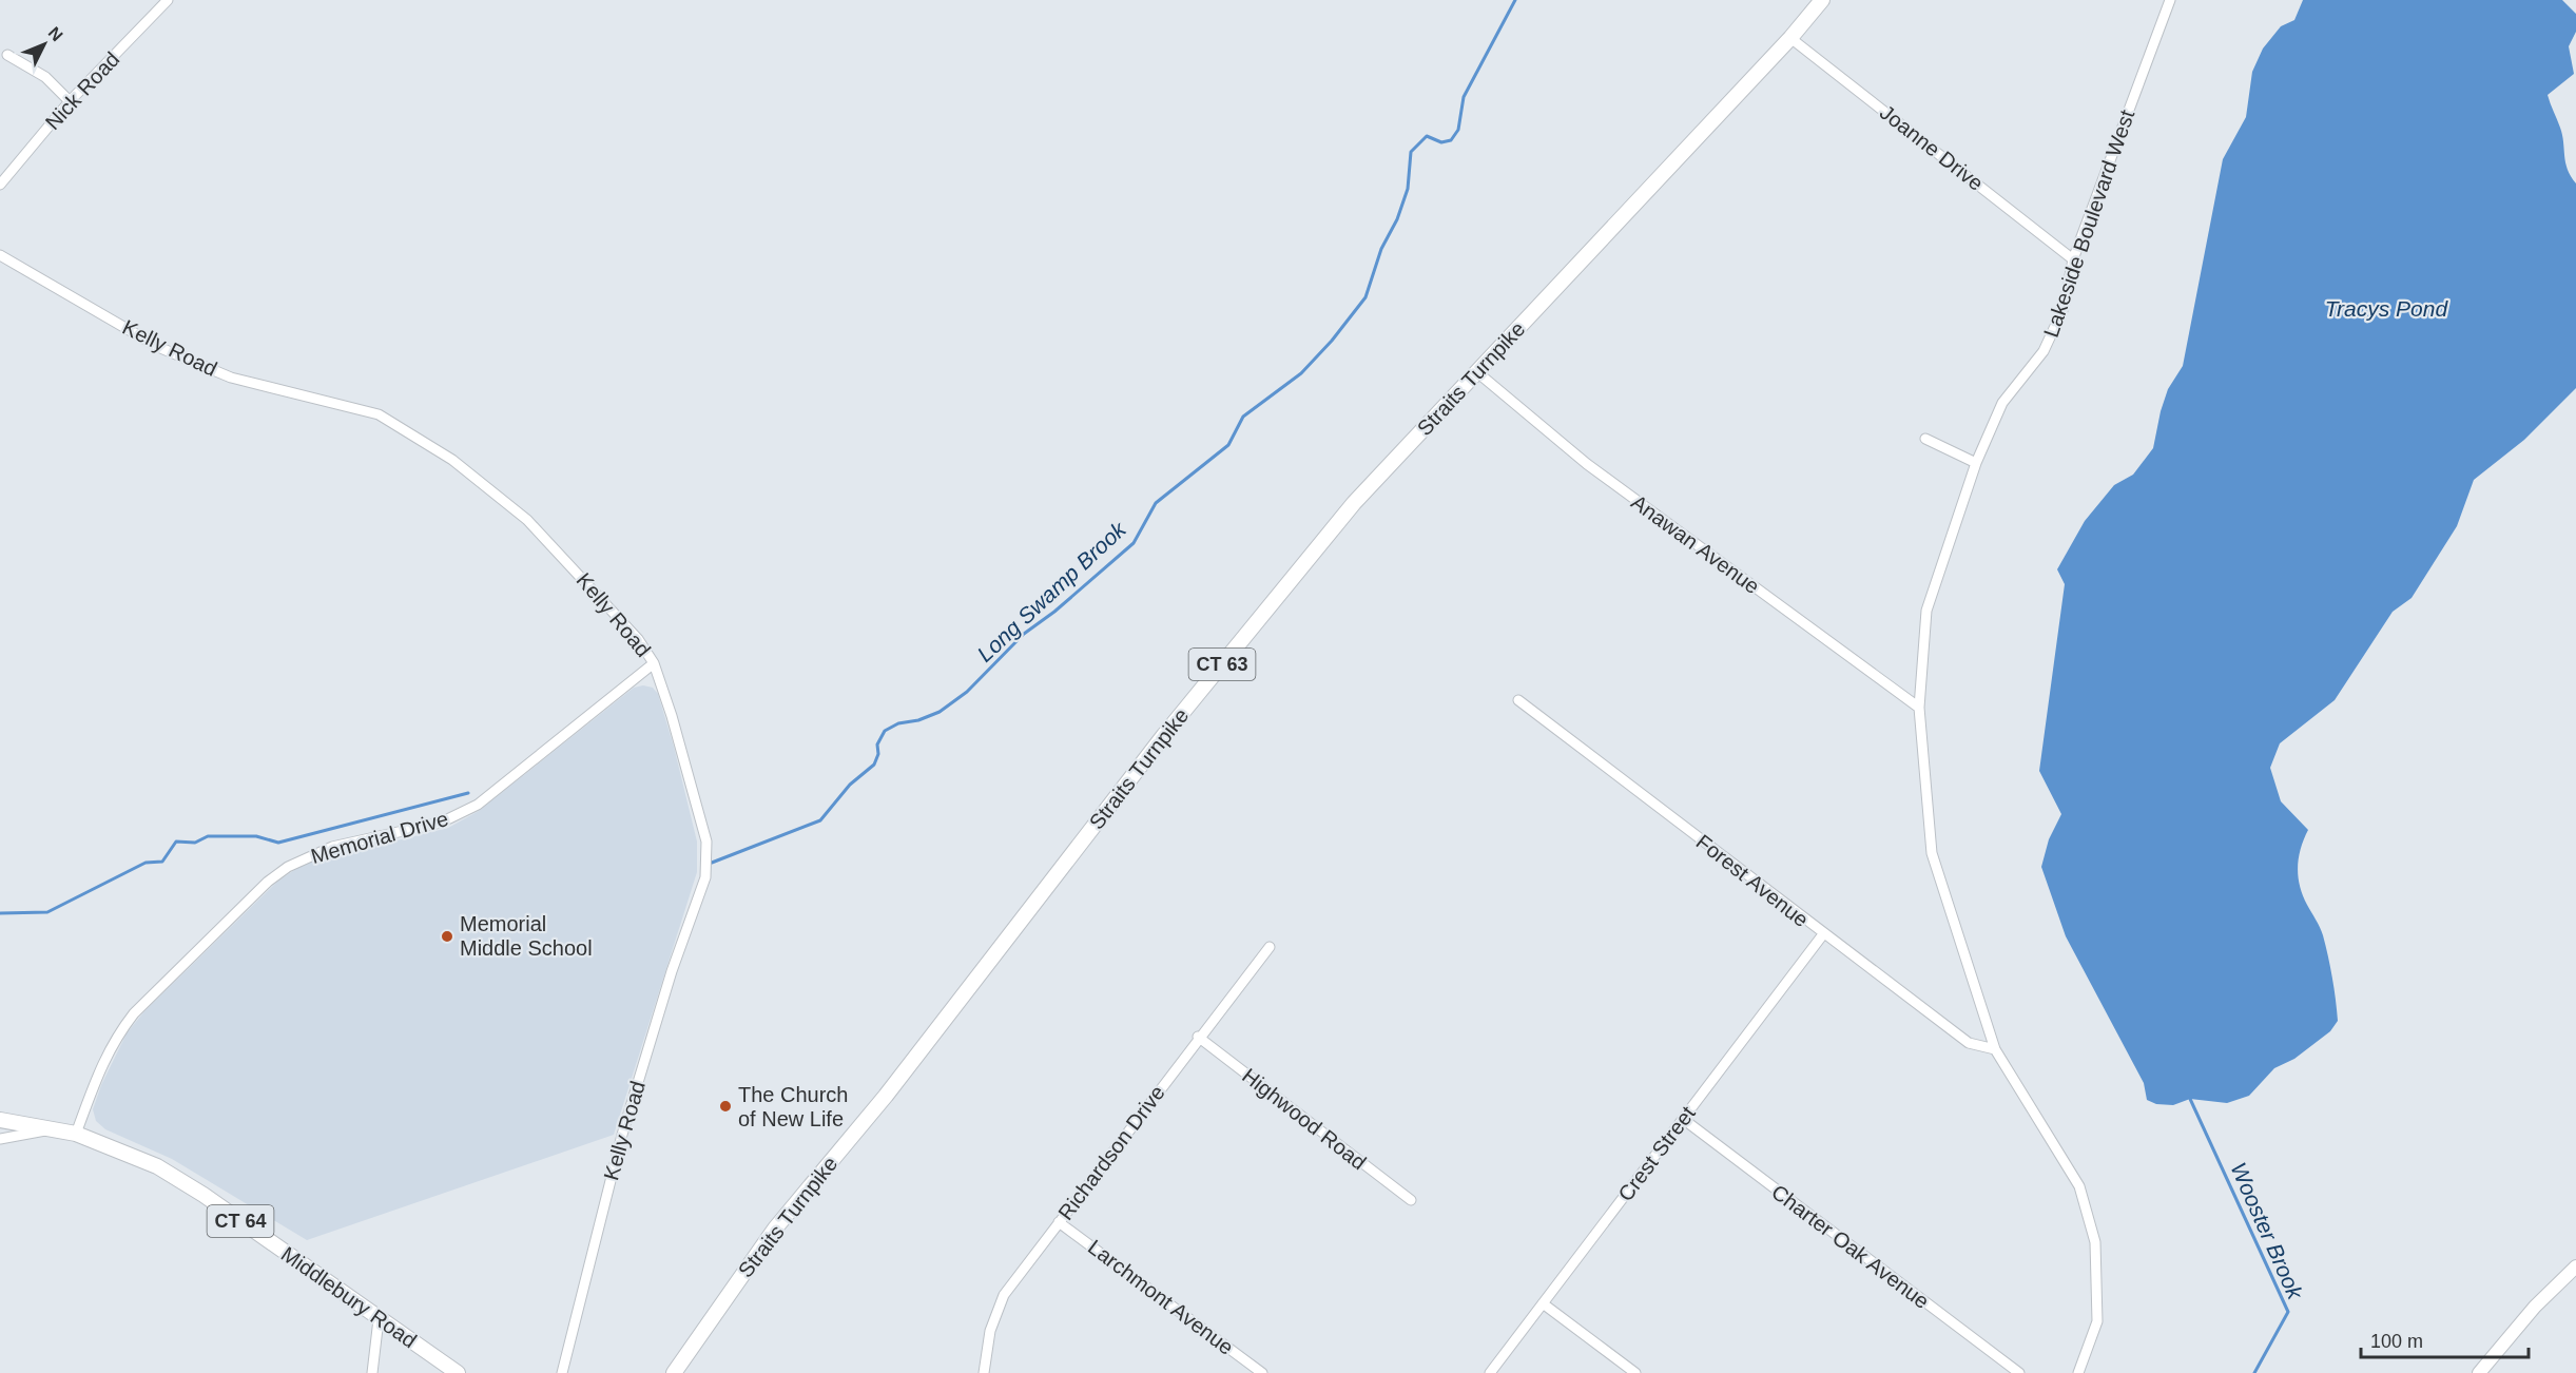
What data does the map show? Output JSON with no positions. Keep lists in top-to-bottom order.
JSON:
{
  "streets": {
    "main road": [
      "Straits Turnpike",
      "CT 63",
      "CT 64",
      "Middlebury Road"
    ],
    "street": [
      "Nick Road",
      "Joanne Drive",
      "Lakeside Boulevard West",
      "Kelly Road",
      "Anawan Avenue",
      "Memorial Drive",
      "Forest Avenue",
      "Highwood Road",
      "Richardson Drive",
      "Crest Street",
      "Charter Oak Avenue",
      "Larchmont Avenue"
    ]
  },
  "crossings": [
    ["Joanne Drive", "Lakeside Boulevard West"],
    ["Joanne Drive", "Straits Turnpike"],
    ["Lakeside Boulevard West", "Anawan Avenue"],
    ["Lakeside Boulevard West", "Forest Avenue"],
    ["Kelly Road", "Memorial Drive"],
    ["Straits Turnpike", "Anawan Avenue"],
    ["Memorial Drive", "Middlebury Road"],
    ["Forest Avenue", "Crest Street"],
    ["Highwood Road", "Richardson Drive"],
    ["Richardson Drive", "Larchmont Avenue"],
    ["Crest Street", "Charter Oak Avenue"]
  ],
  "water": ["Tracys Pond", "Long Swamp Brook", "Wooster Brook"],
  "places": ["Memorial Middle School", "The Church of New Life"],
  "scale_bar": "100 m",
  "north": "top right"
}
